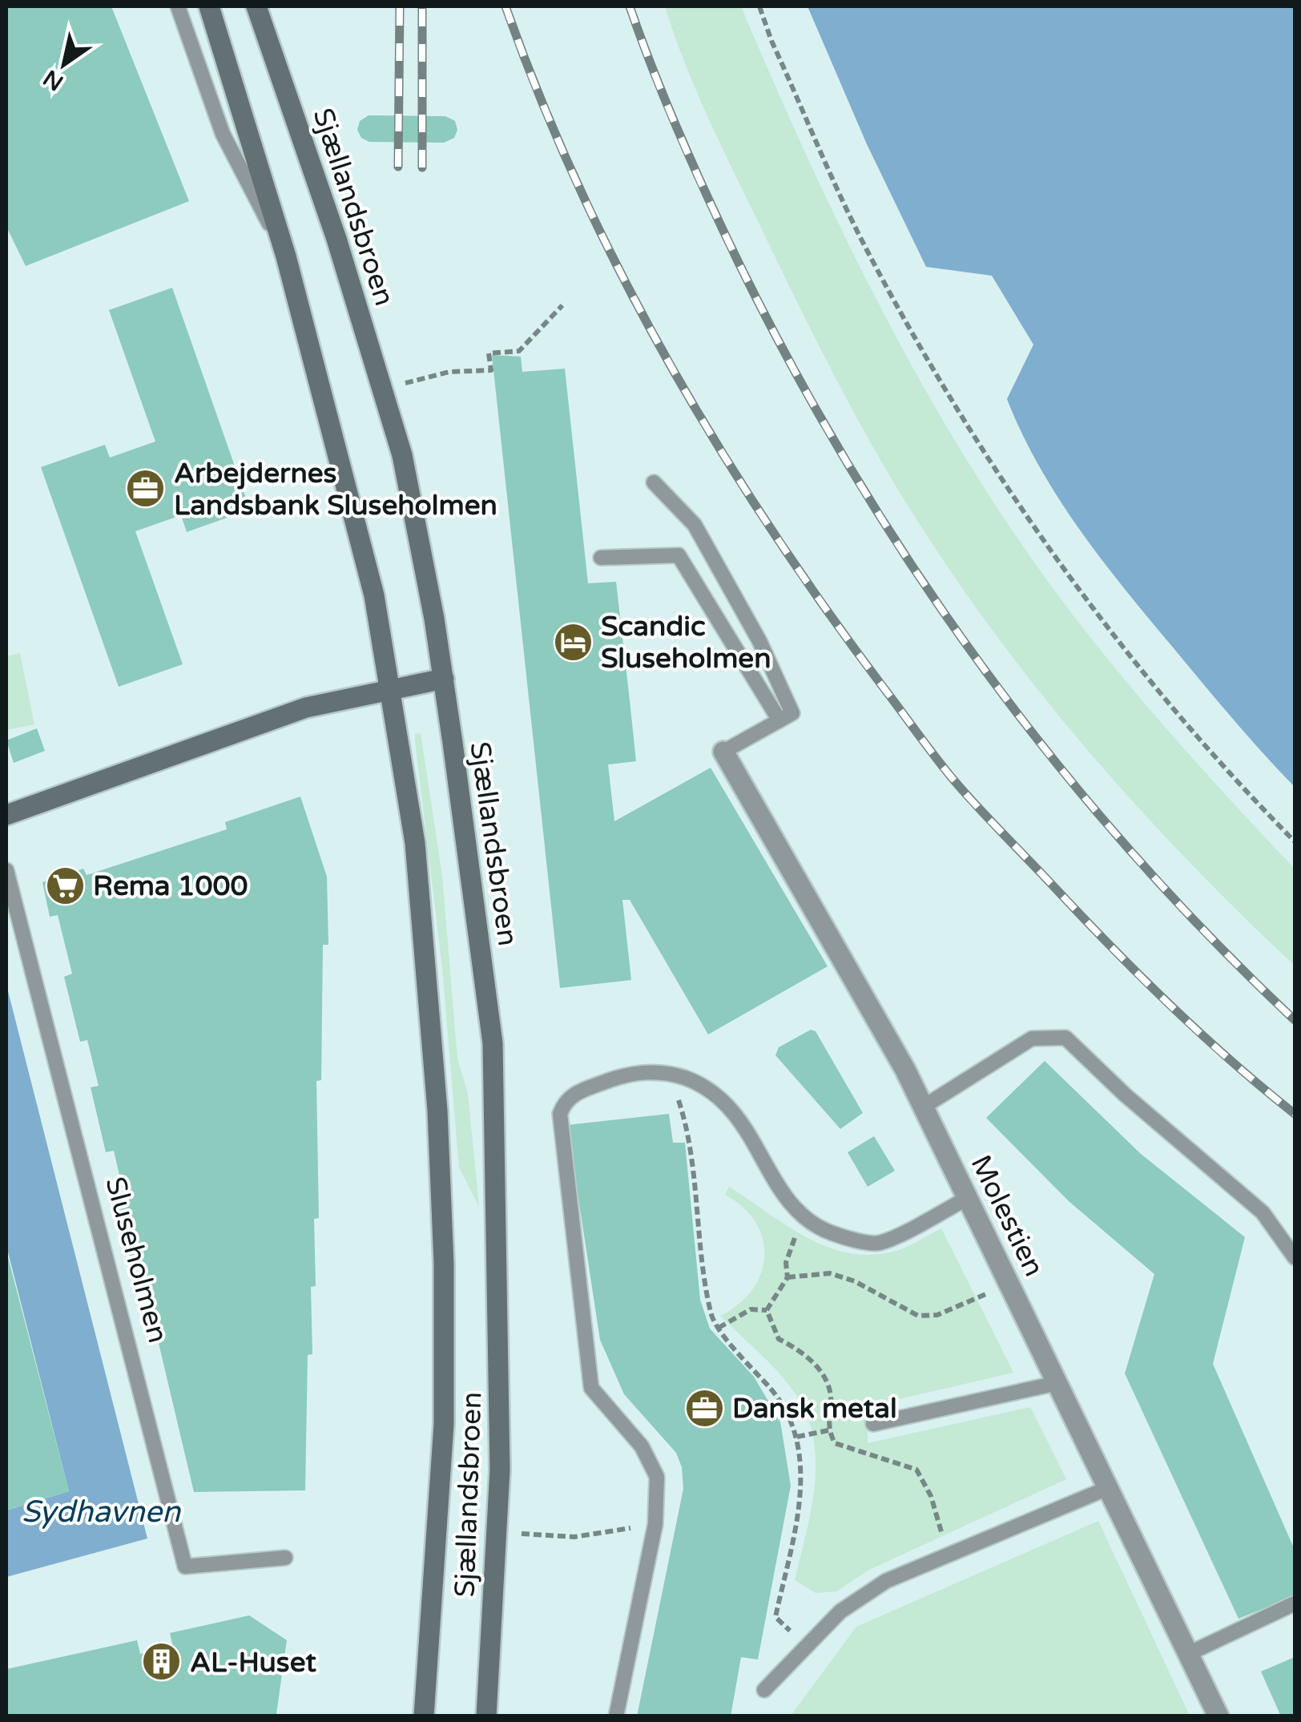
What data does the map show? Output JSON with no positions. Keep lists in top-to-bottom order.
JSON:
{
  "streets": {
    "street": ["Sjællandsbroen", "Molestien"],
    "lane": ["Sluseholmen"]
  },
  "water": ["Sydhavnen"],
  "places": {
    "office": ["Arbejdernes Landsbank Sluseholmen", "Dansk metal"],
    "hotel": ["Scandic Sluseholmen"],
    "supermarket": ["Rema 1000"],
    "building": ["AL-Huset"]
  },
  "north": "bottom left"
}
